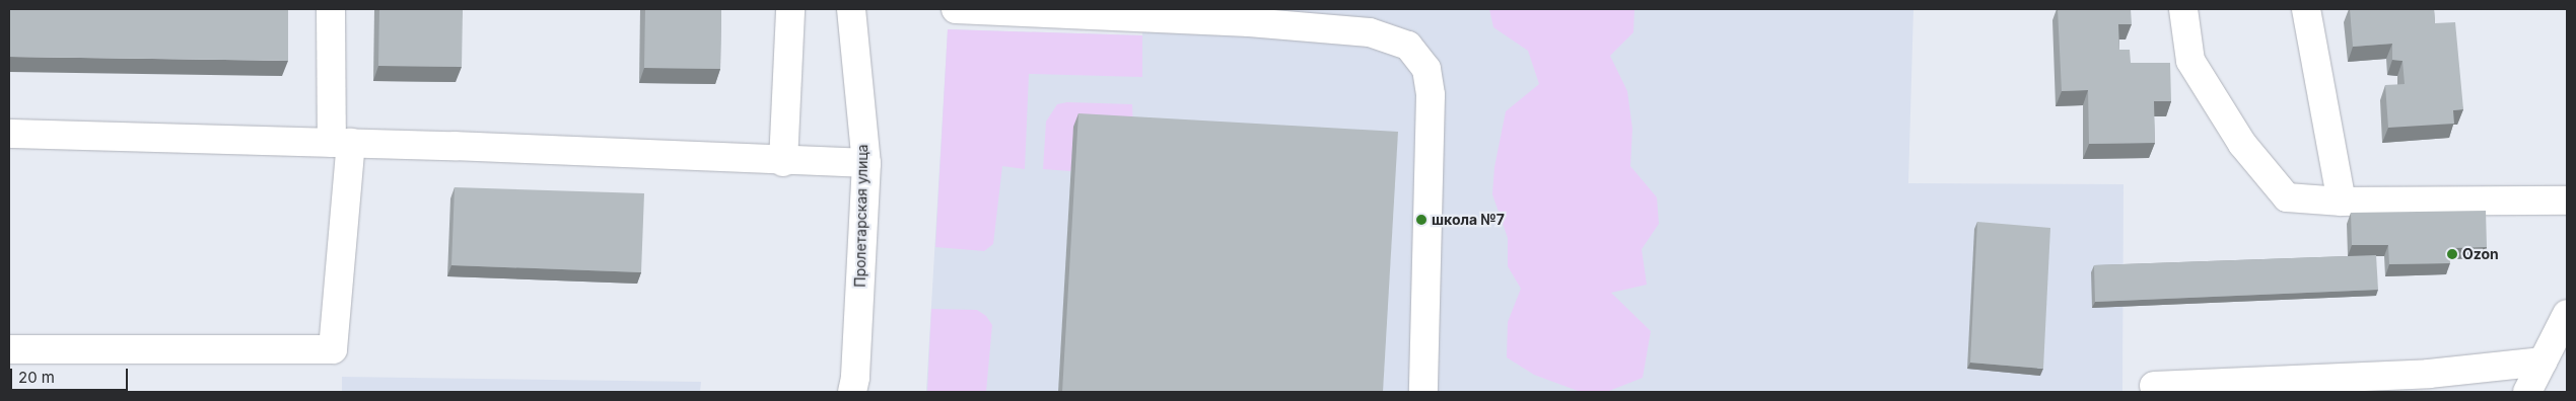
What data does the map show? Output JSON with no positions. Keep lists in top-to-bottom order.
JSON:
{
  "streets": {
    "street": ["Пролетарская улица"]
  },
  "places": ["школа №7", "Ozon"],
  "scale_bar": "20 m"
}
